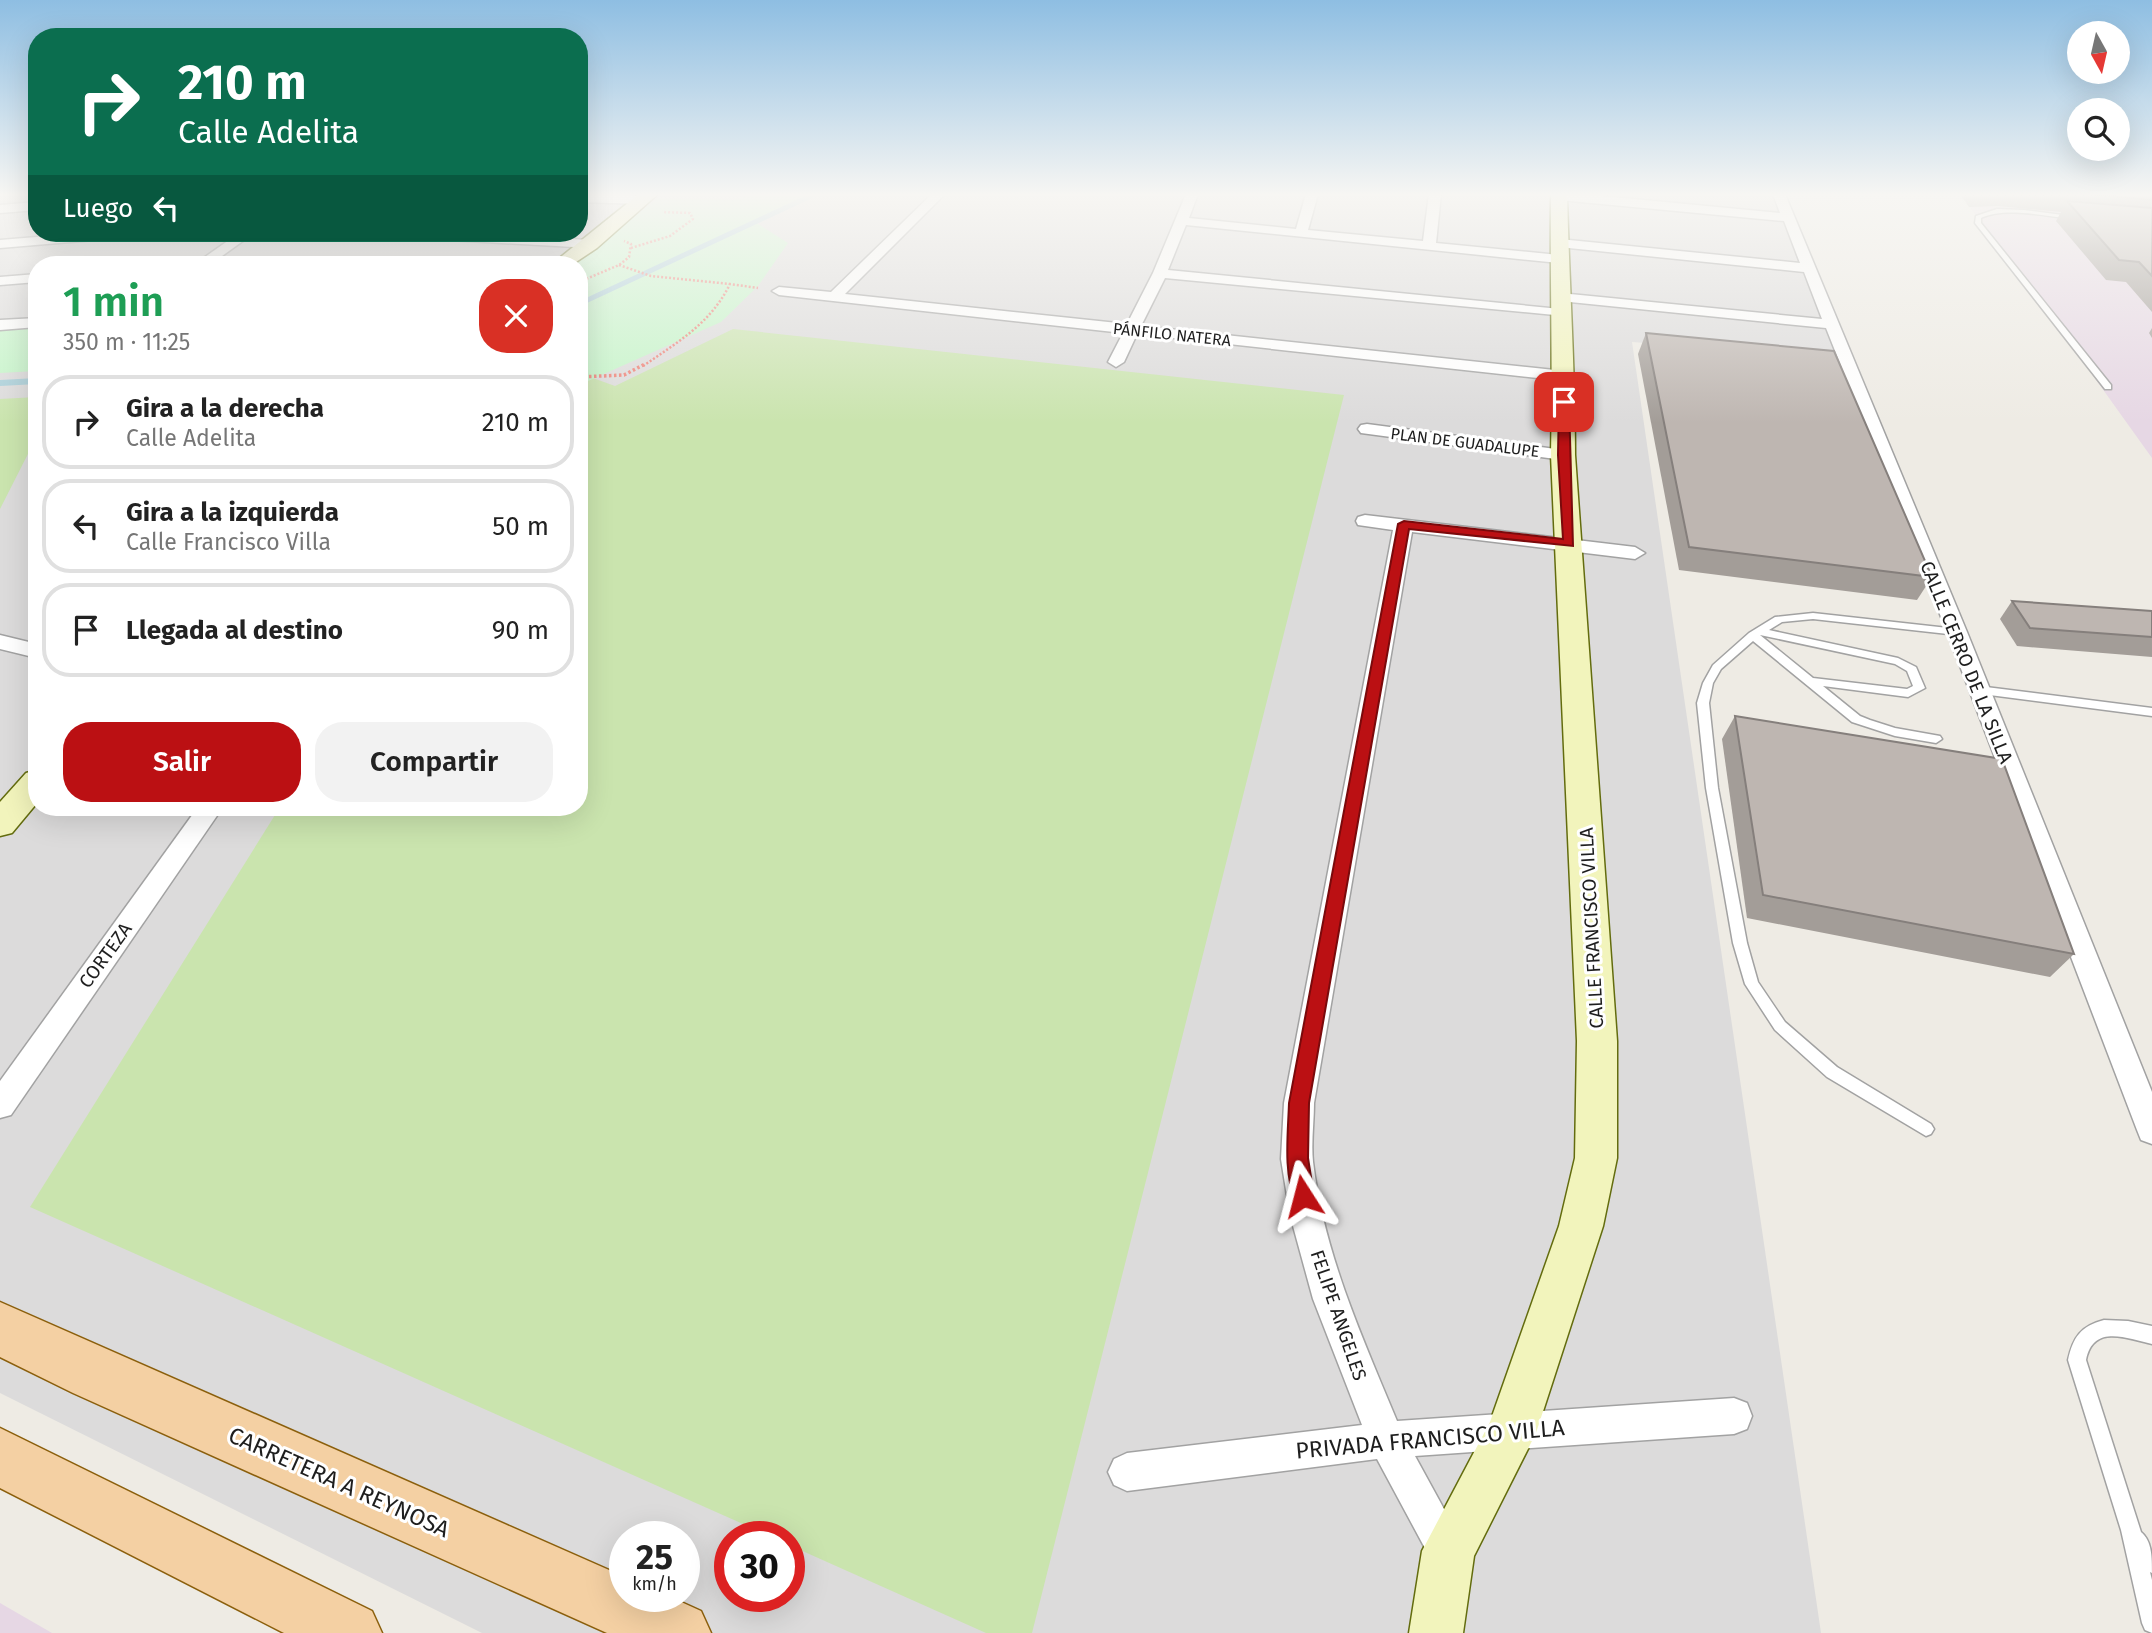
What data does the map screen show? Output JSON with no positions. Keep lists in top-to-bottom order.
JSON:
{
  "streets": {
    "main road": ["CARRETERA A REYNOSA"],
    "street": [
      "PÁNFILO NATERA",
      "PLAN DE GUADALUPE",
      "CALLE CERRO DE LA SILLA",
      "CALLE FRANCISCO VILLA",
      "CORTEZA",
      "FELIPE ANGELES",
      "PRIVADA FRANCISCO VILLA"
    ]
  },
  "crossings": [
    ["PÁNFILO NATERA", "CALLE FRANCISCO VILLA"],
    ["PLAN DE GUADALUPE", "CALLE FRANCISCO VILLA"],
    ["CALLE FRANCISCO VILLA", "FELIPE ANGELES"],
    ["CALLE FRANCISCO VILLA", "PRIVADA FRANCISCO VILLA"],
    ["FELIPE ANGELES", "PRIVADA FRANCISCO VILLA"]
  ],
  "north": "bottom",
  "page": {
    "turn": ["210 m", "Calle Adelita"],
    "then": "Luego",
    "heading": ["1 min", "350 m · 11:25"],
    "list": [
      {
        "name": "Gira a la derecha",
        "note": "Calle Adelita",
        "value": "210 m"
      },
      {
        "name": "Gira a la izquierda",
        "note": "Calle Francisco Villa",
        "value": "50 m"
      },
      {
        "name": "Llegada al destino",
        "value": "90 m"
      }
    ],
    "buttons": ["Salir", "Compartir"],
    "speed": "25 km/h",
    "limit": "30"
  }
}
